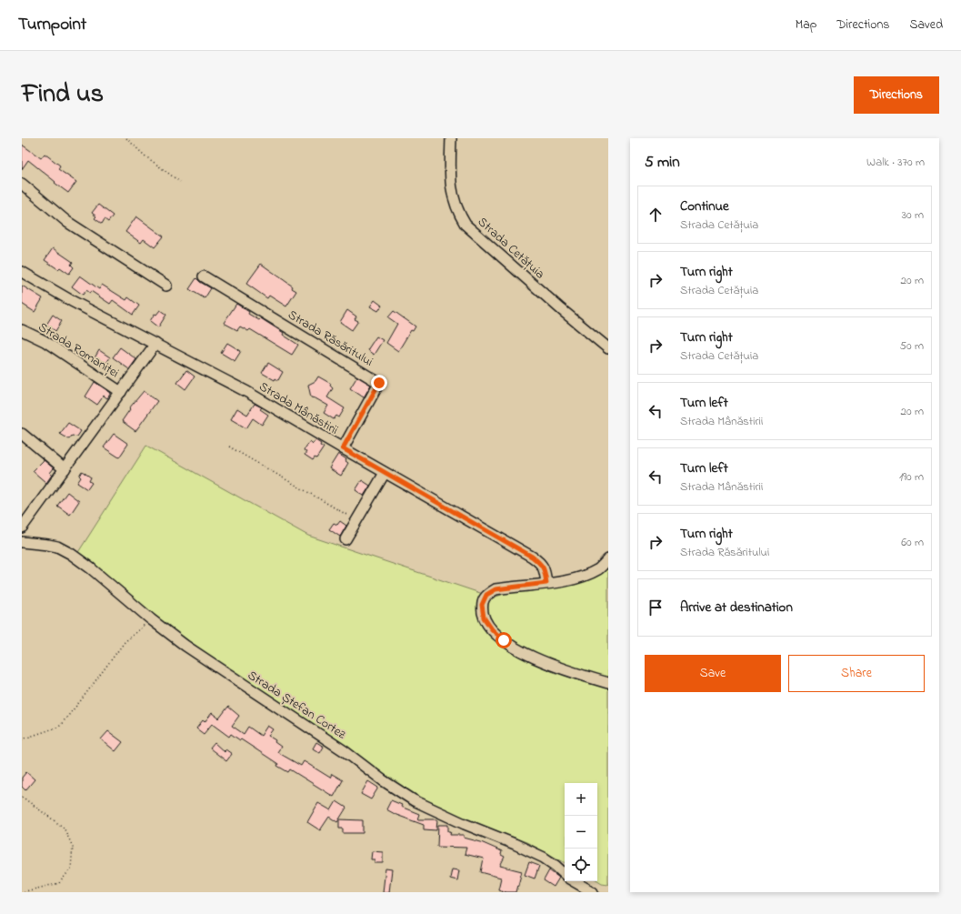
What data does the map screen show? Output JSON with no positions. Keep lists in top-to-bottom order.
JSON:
{
  "streets": {
    "street": [
      "Strada Cetățuia",
      "Strada Răsăritului",
      "Strada Romaniței",
      "Strada Mânăstirii",
      "Strada Ștefan Cortez"
    ]
  },
  "crossings": [
    ["Strada Răsăritului", "Strada Mânăstirii"]
  ],
  "page": {
    "header": "Turnpoint",
    "nav": ["Map", "Directions", "Saved"],
    "title": "Find us",
    "buttons": [
      "Directions",
      ["Save", "Share"]
    ],
    "heading": ["5 min", "Walk · 370 m"],
    "list": [
      ["Continue", "Strada Cetățuia", "30 m"],
      ["Turn right", "Strada Cetățuia", "20 m"],
      ["Turn right", "Strada Cetățuia", "50 m"],
      ["Turn left", "Strada Mânăstirii", "20 m"],
      ["Turn left", "Strada Mânăstirii", "190 m"],
      ["Turn right", "Strada Răsăritului", "60 m"],
      "Arrive at destination"
    ],
    "map_buttons": ["+", "−"]
  }
}
